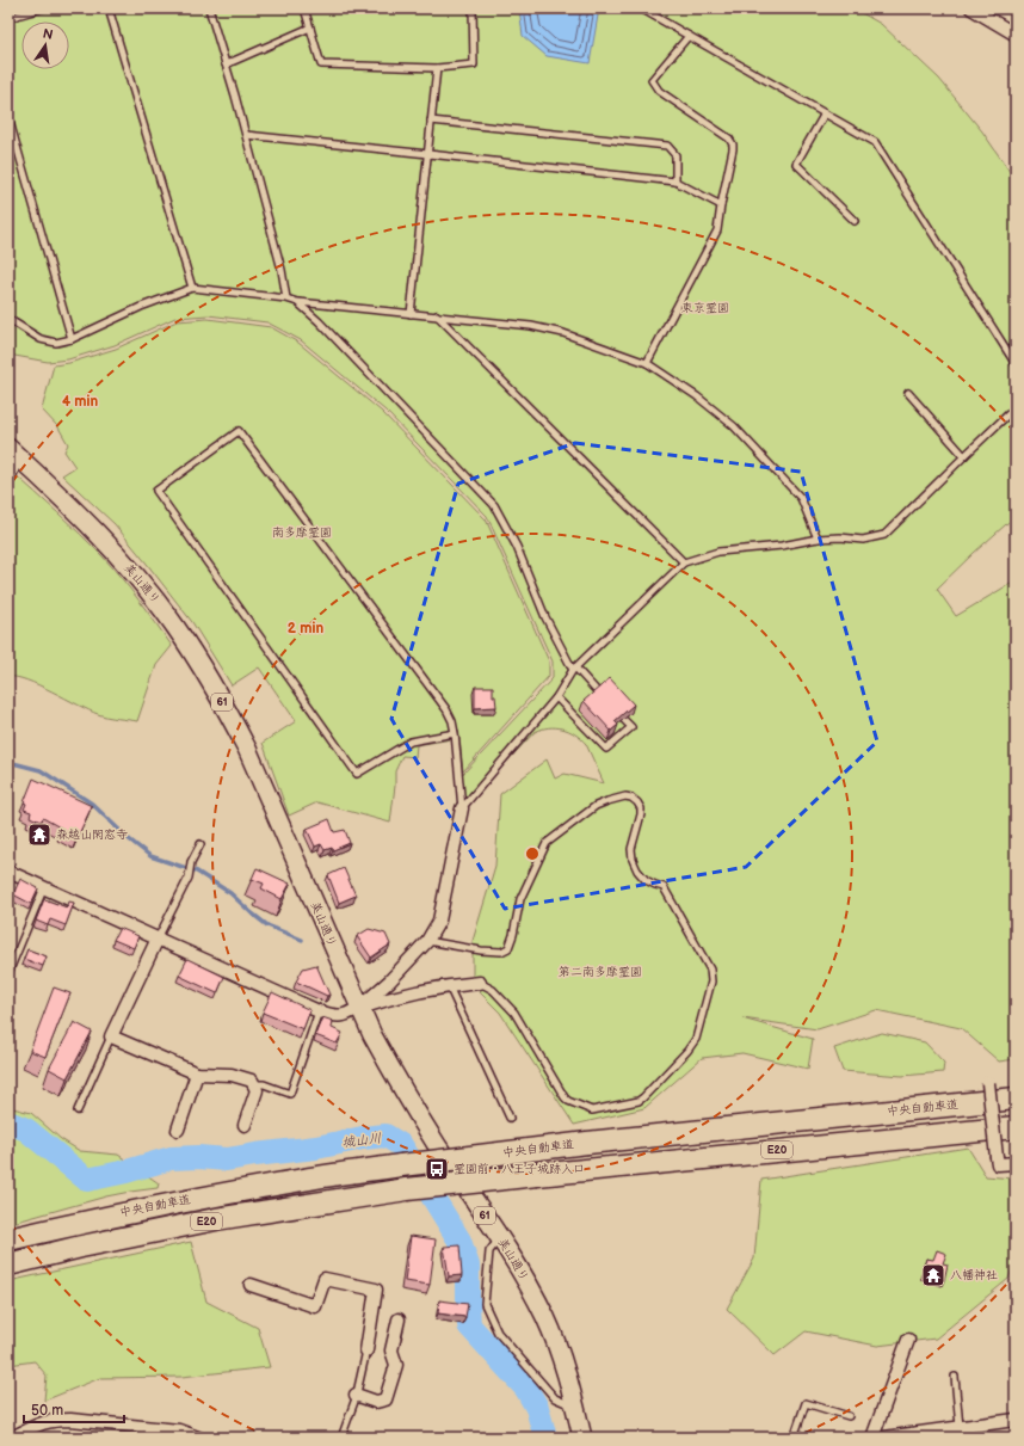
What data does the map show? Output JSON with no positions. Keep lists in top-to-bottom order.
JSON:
{
  "streets": {
    "highway": ["中央自動車道", "E20"],
    "main road": ["美山通り", "61"]
  },
  "water": ["城山川"],
  "parks": ["東京霊園", "南多摩霊園", "第二南多摩霊園"],
  "places": {
    "temple": ["森越山閑窓寺", "八幡神社"],
    "bus stop": ["霊園前・八王子城跡入口"]
  },
  "scale_bar": "50 m",
  "north": "top",
  "rings": ["4 min", "2 min"]
}
